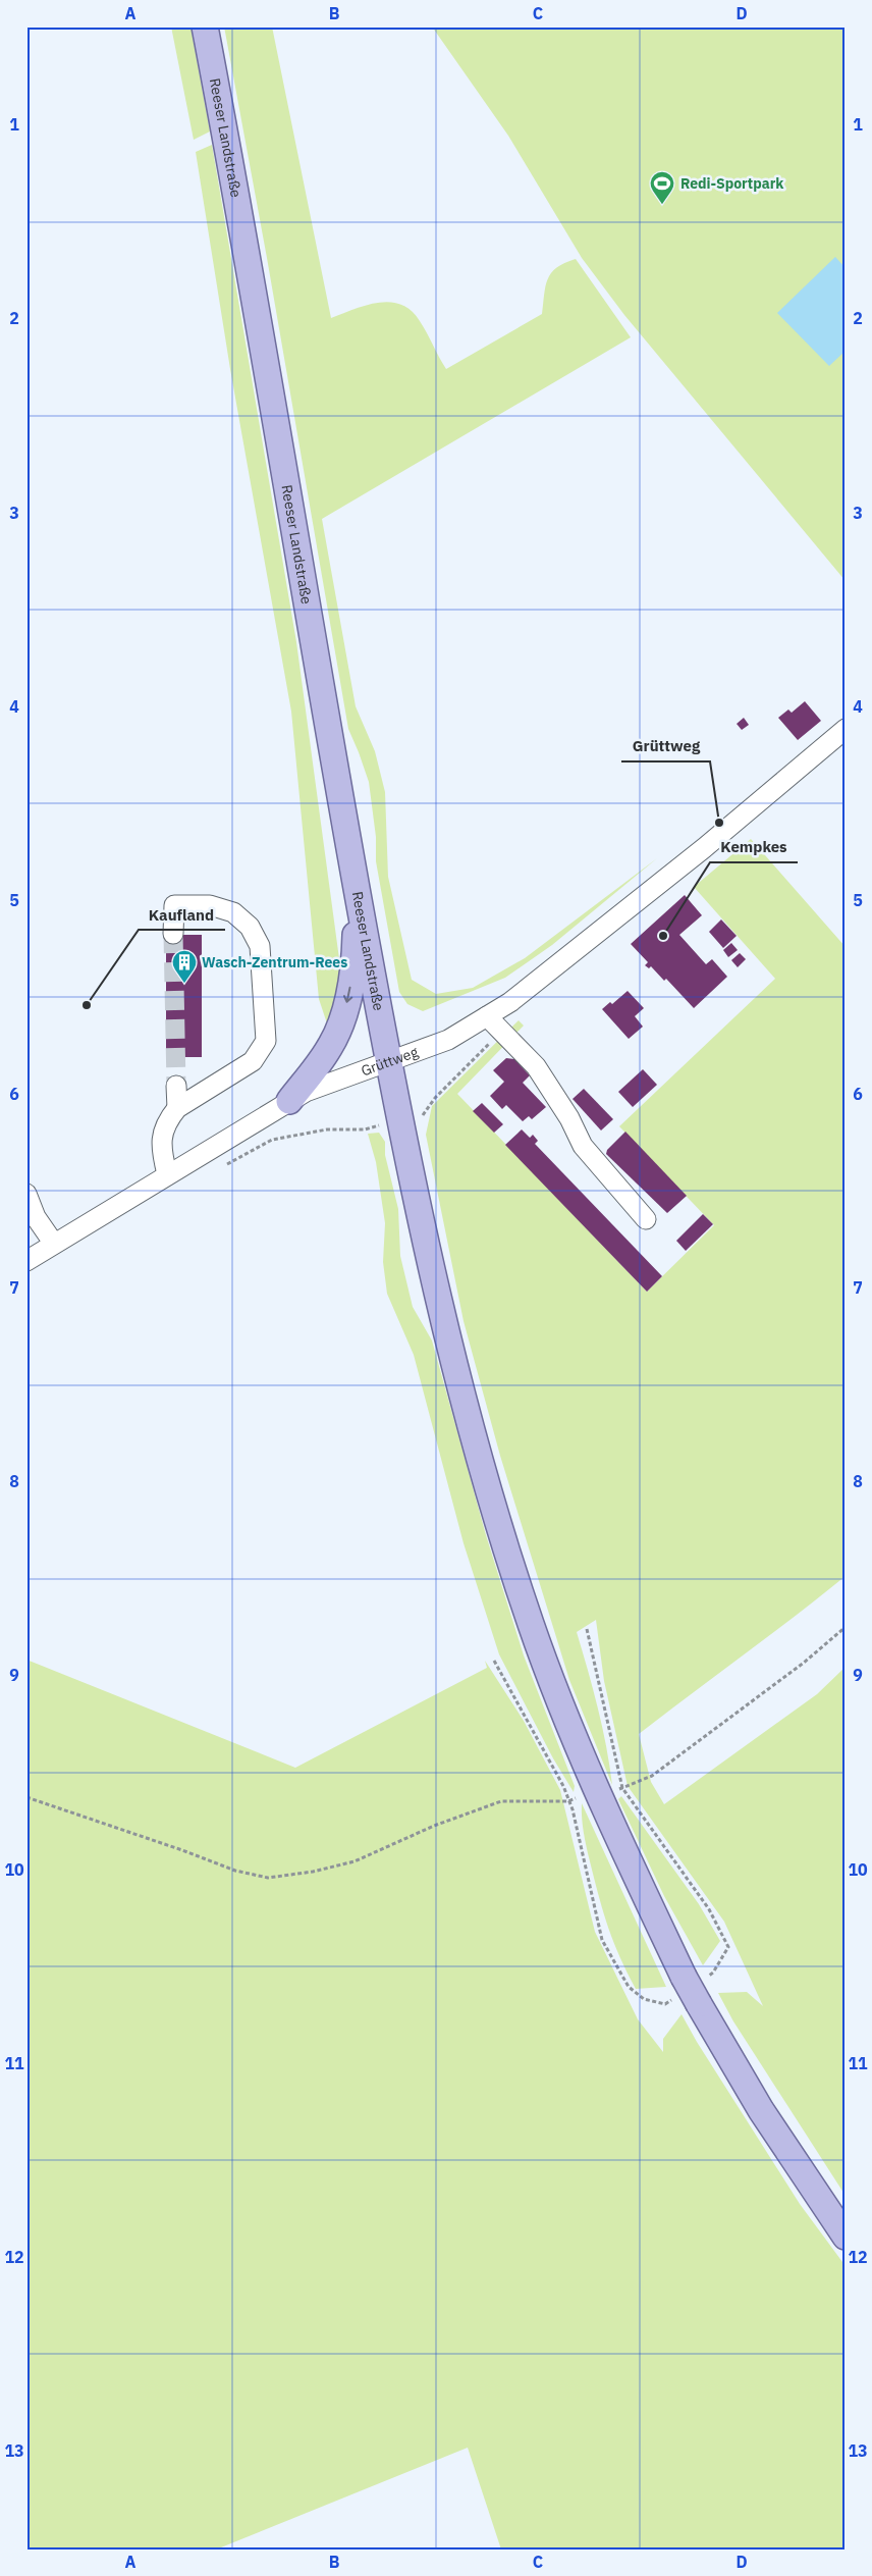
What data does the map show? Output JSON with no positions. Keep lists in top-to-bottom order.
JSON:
{
  "streets": {
    "main road": ["Reeser Landstraße"],
    "street": ["Grüttweg"]
  },
  "crossings": [
    ["Reeser Landstraße", "Grüttweg"]
  ],
  "places": {
    "sports": ["Redi-Sportpark"],
    "other": ["Grüttweg", "Kempkes", "Kaufland"],
    "building": ["Wasch-Zentrum-Rees"]
  },
  "grid": {
    "columns": [
      "A",
      "B",
      "C",
      "D"
    ],
    "rows": [
      "1",
      "2",
      "3",
      "4",
      "5",
      "6",
      "7",
      "8",
      "9",
      "10",
      "11",
      "12",
      "13"
    ]
  }
}
